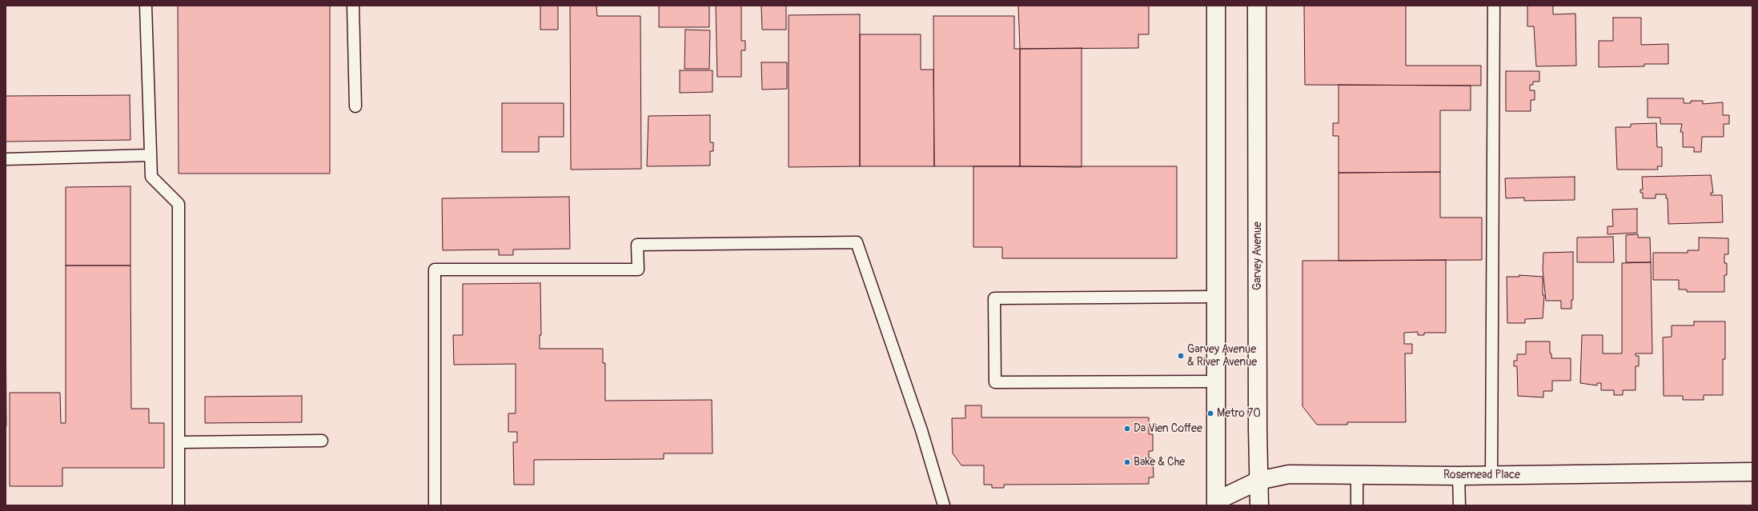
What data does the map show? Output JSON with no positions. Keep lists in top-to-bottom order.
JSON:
{
  "streets": {
    "main road": ["Garvey Avenue", "Rosemead Place"]
  },
  "crossings": [
    ["Garvey Avenue", "Rosemead Place"]
  ],
  "places": [
    "Garvey Avenue & River Avenue",
    "Metro 70",
    "Da Vien Coffee",
    "Bake & Che"
  ]
}
